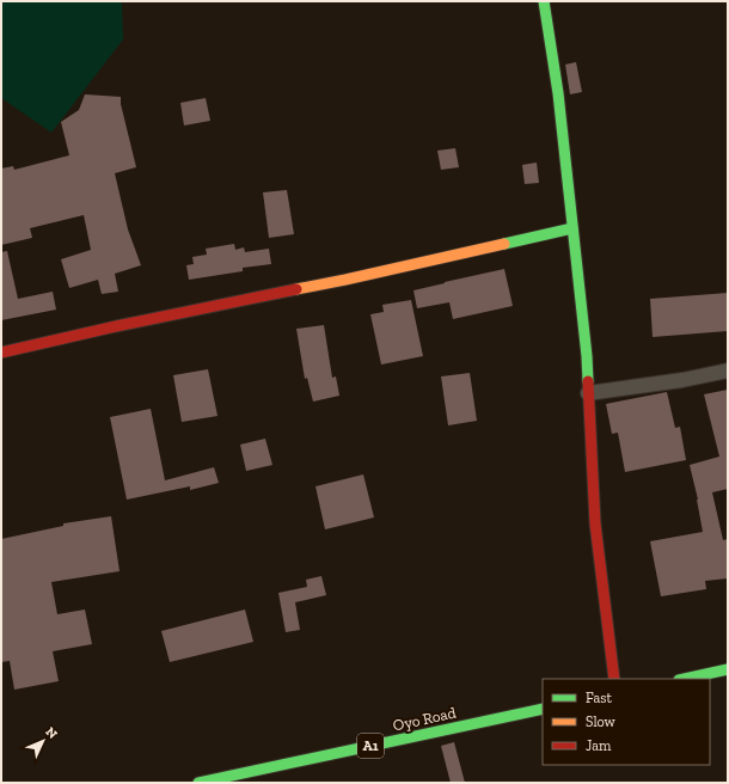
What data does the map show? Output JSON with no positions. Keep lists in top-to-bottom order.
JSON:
{
  "streets": {
    "main road": ["Oyo Road", "A1"]
  },
  "legend": ["Fast", "Slow", "Jam"],
  "north": "top right"
}
